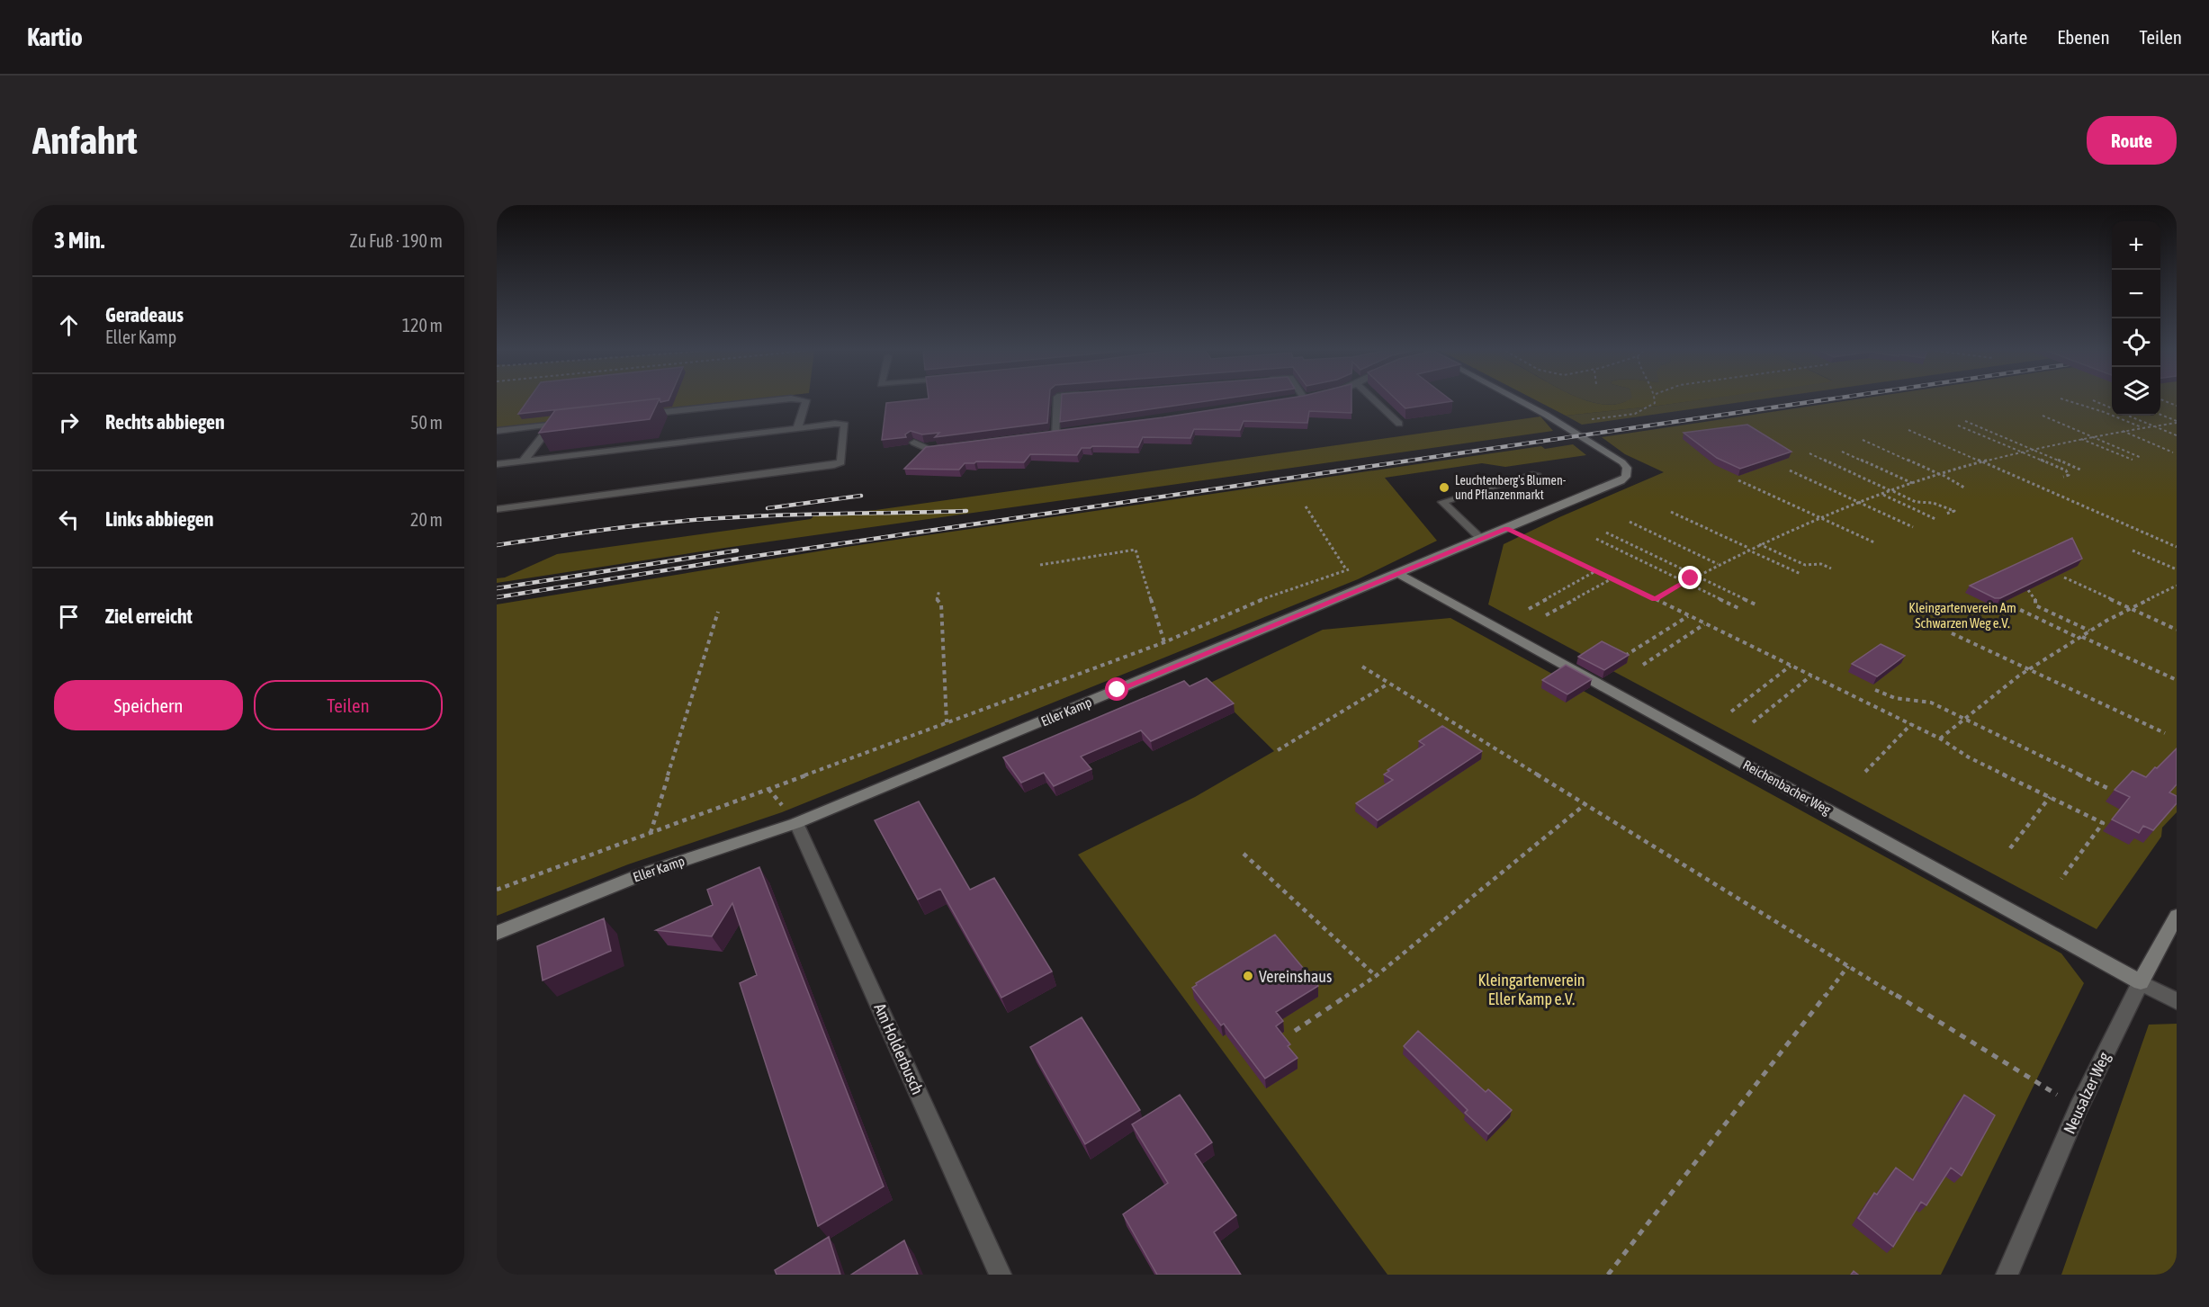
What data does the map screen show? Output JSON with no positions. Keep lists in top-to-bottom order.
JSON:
{
  "streets": {
    "street": [
      "Eller Kamp",
      "Reichenbacher Weg",
      "Am Holderbusch",
      "Neusalzer Weg"
    ]
  },
  "crossings": [
    ["Eller Kamp", "Reichenbacher Weg"],
    ["Eller Kamp", "Am Holderbusch"],
    ["Reichenbacher Weg", "Neusalzer Weg"]
  ],
  "parks": ["Kleingartenverein Am Schwarzen Weg e.V.", "Kleingartenverein Eller Kamp e.V."],
  "places": ["Leuchtenberg's Blumen- und Pflanzenmarkt", "Vereinshaus"],
  "page": {
    "header": "Kartio",
    "nav": ["Karte", "Ebenen", "Teilen"],
    "buttons": [
      "Route",
      ["Speichern", "Teilen"]
    ],
    "title": "Anfahrt",
    "heading": ["3 Min.", "Zu Fuß · 190 m"],
    "map_buttons": ["+", "−"],
    "list": [
      ["Geradeaus", "Eller Kamp", "120 m"],
      ["Rechts abbiegen", "50 m"],
      ["Links abbiegen", "20 m"],
      "Ziel erreicht"
    ]
  }
}
